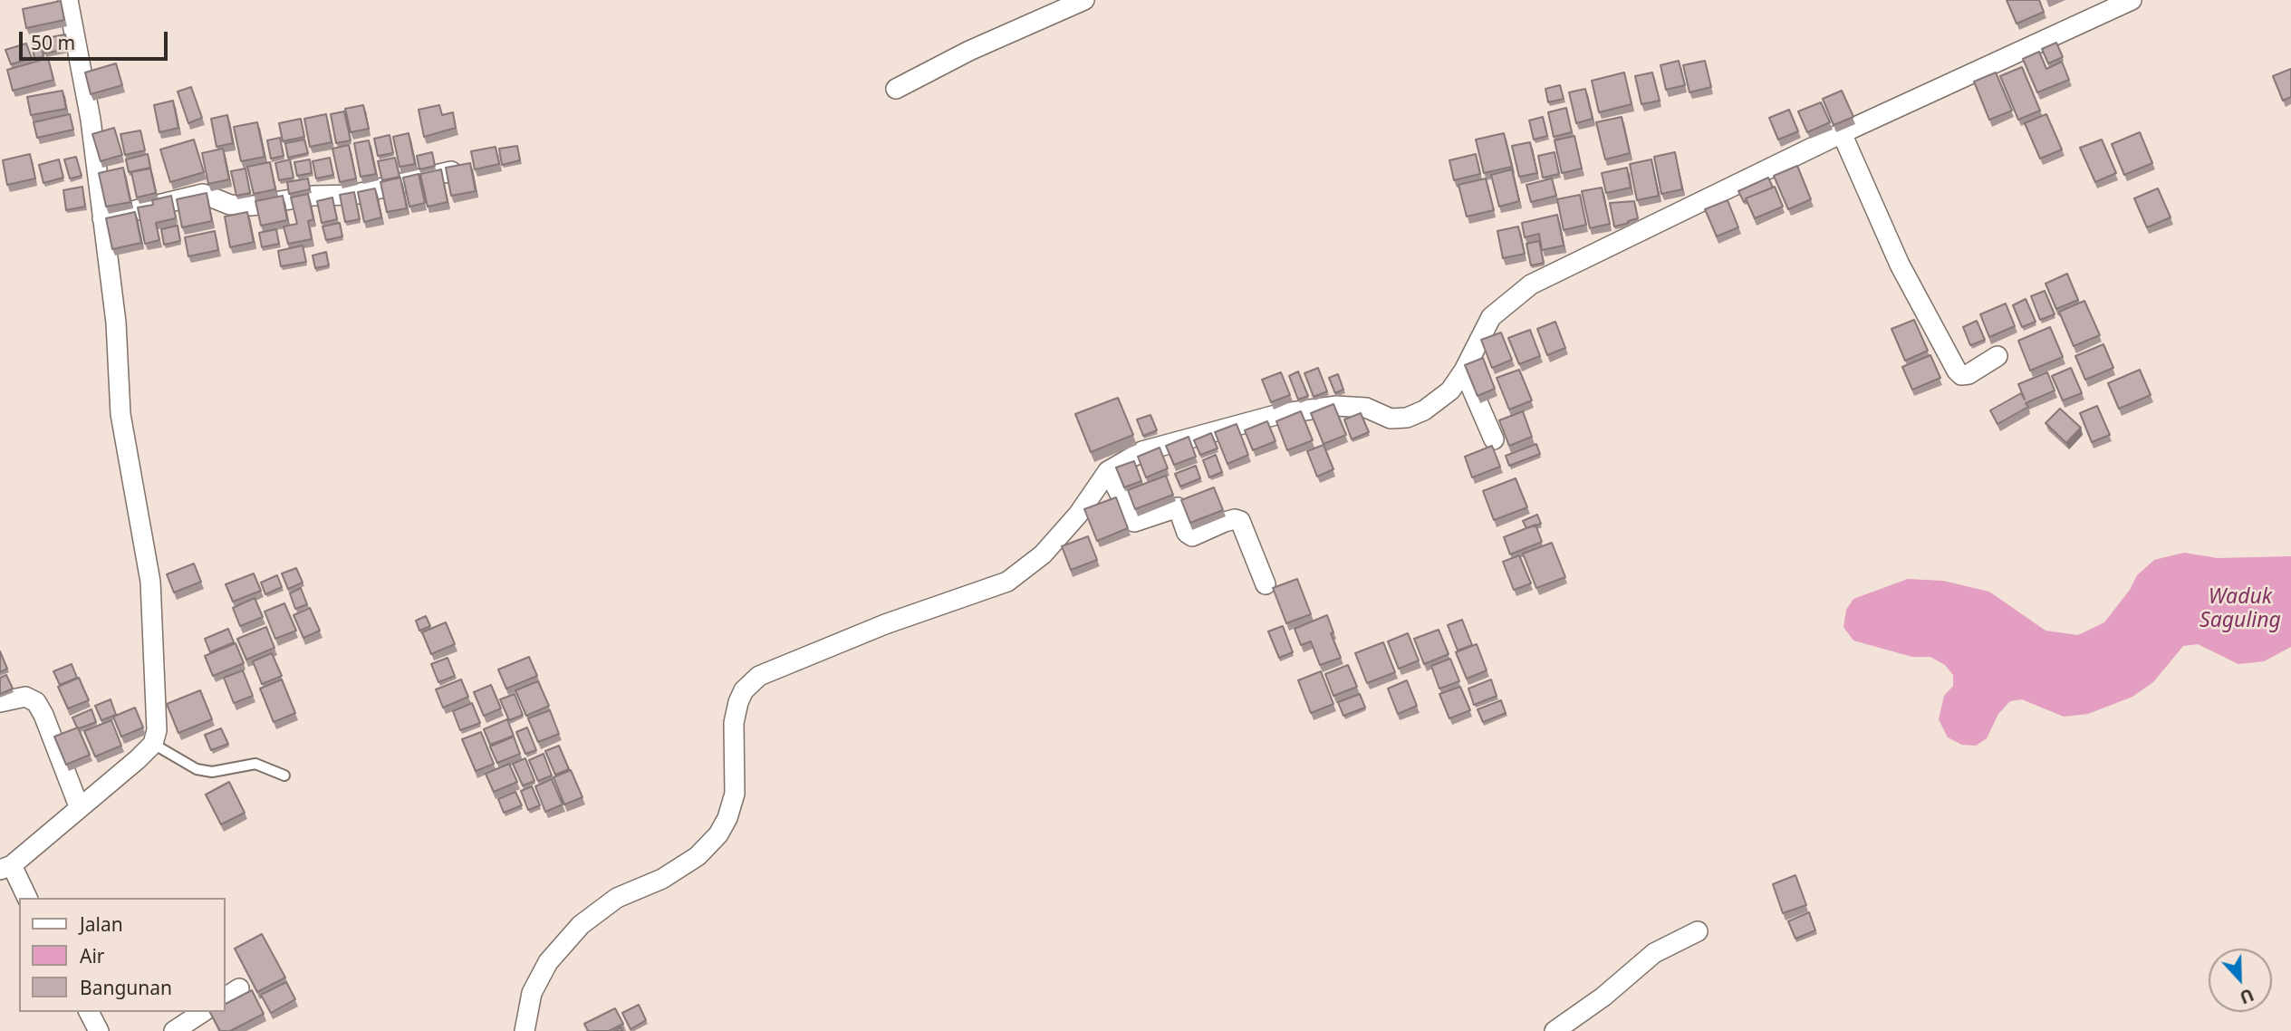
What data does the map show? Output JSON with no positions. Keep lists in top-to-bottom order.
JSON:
{
  "water": ["Waduk Saguling"],
  "legend": ["Jalan", "Air", "Bangunan"],
  "scale_bar": "50 m",
  "north": "bottom"
}
